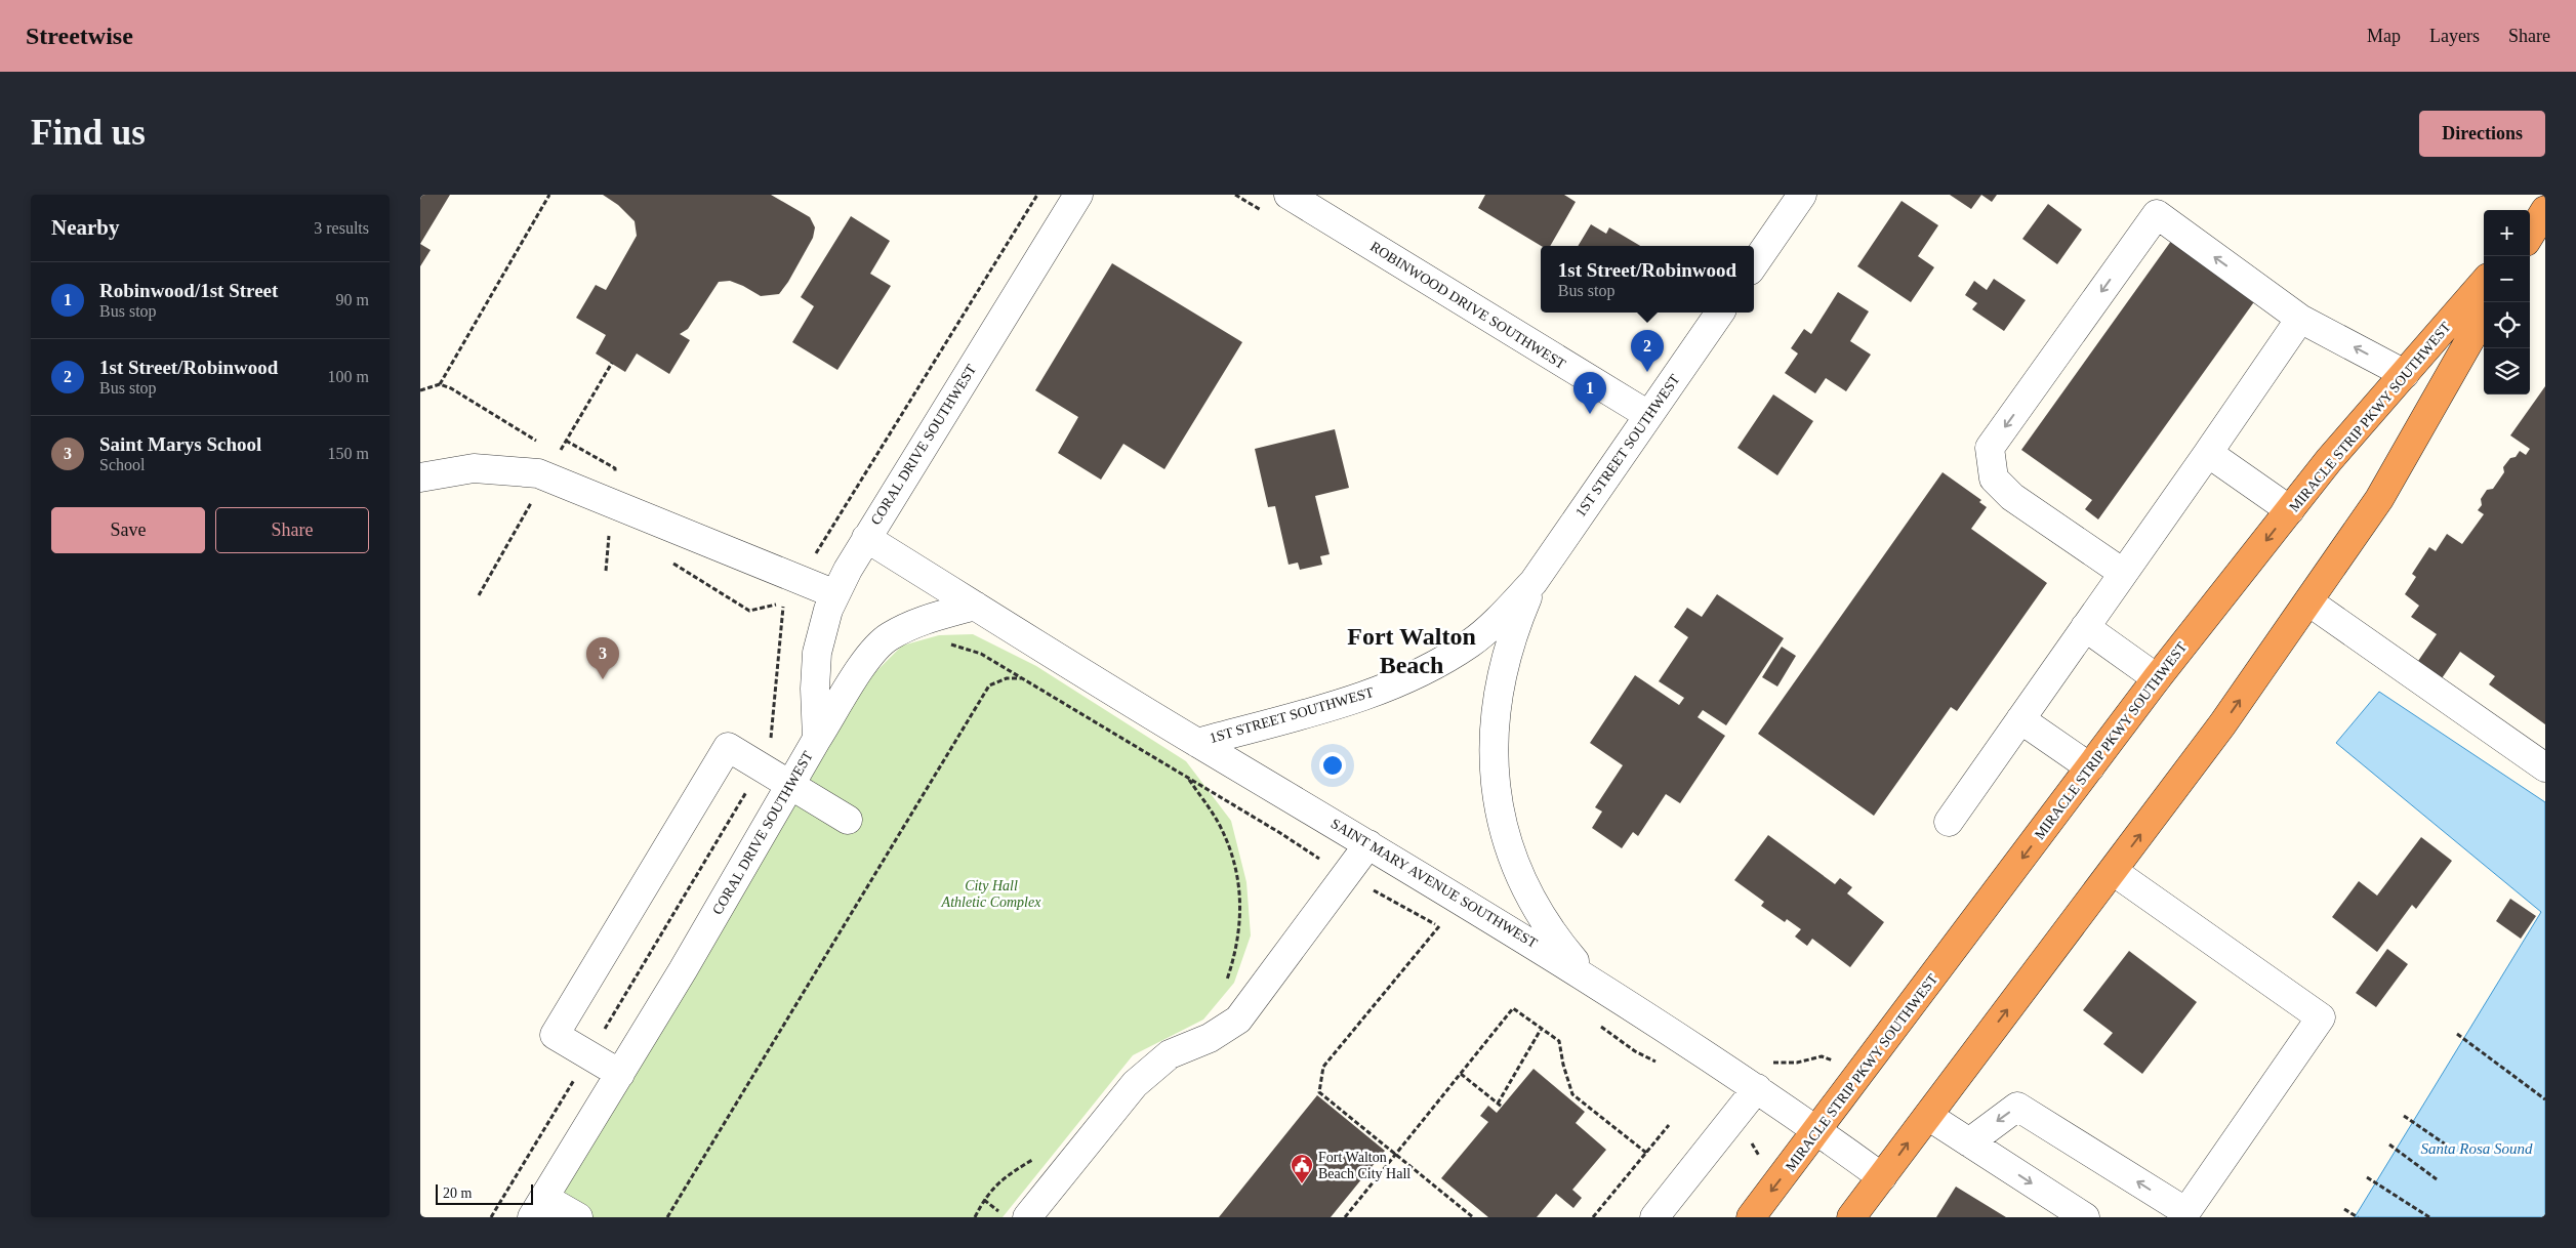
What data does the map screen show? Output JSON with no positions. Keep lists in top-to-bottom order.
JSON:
{
  "streets": {
    "highway": ["MIRACLE STRIP PKWY SOUTHWEST"],
    "street": [
      "ROBINWOOD DRIVE SOUTHWEST",
      "CORAL DRIVE SOUTHWEST",
      "1ST STREET SOUTHWEST",
      "SAINT MARY AVENUE SOUTHWEST"
    ]
  },
  "crossings": [
    ["ROBINWOOD DRIVE SOUTHWEST", "1ST STREET SOUTHWEST"],
    ["MIRACLE STRIP PKWY SOUTHWEST", "SAINT MARY AVENUE SOUTHWEST"],
    ["CORAL DRIVE SOUTHWEST", "SAINT MARY AVENUE SOUTHWEST"],
    ["1ST STREET SOUTHWEST", "SAINT MARY AVENUE SOUTHWEST"]
  ],
  "districts": ["Fort Walton Beach"],
  "water": ["Santa Rosa Sound"],
  "parks": ["City Hall Athletic Complex"],
  "places": {
    "public building": ["Fort Walton Beach City Hall"]
  },
  "scale_bar": "20 m",
  "page": {
    "header": "Streetwise",
    "nav": ["Map", "Layers", "Share"],
    "buttons": [
      "Directions",
      ["Save", "Share"]
    ],
    "title": "Find us",
    "heading": ["Nearby", "3 results"],
    "map_buttons": ["+", "−"],
    "popup": ["1st Street/Robinwood", "Bus stop"],
    "list": [
      {
        "mark": "1",
        "name": "Robinwood/1st Street",
        "note": "Bus stop",
        "value": "90 m"
      },
      {
        "mark": "2",
        "name": "1st Street/Robinwood",
        "note": "Bus stop",
        "value": "100 m"
      },
      {
        "mark": "3",
        "name": "Saint Marys School",
        "note": "School",
        "value": "150 m"
      }
    ],
    "pins": ["2", "1", "3"],
    "scale": "20 m"
  }
}
